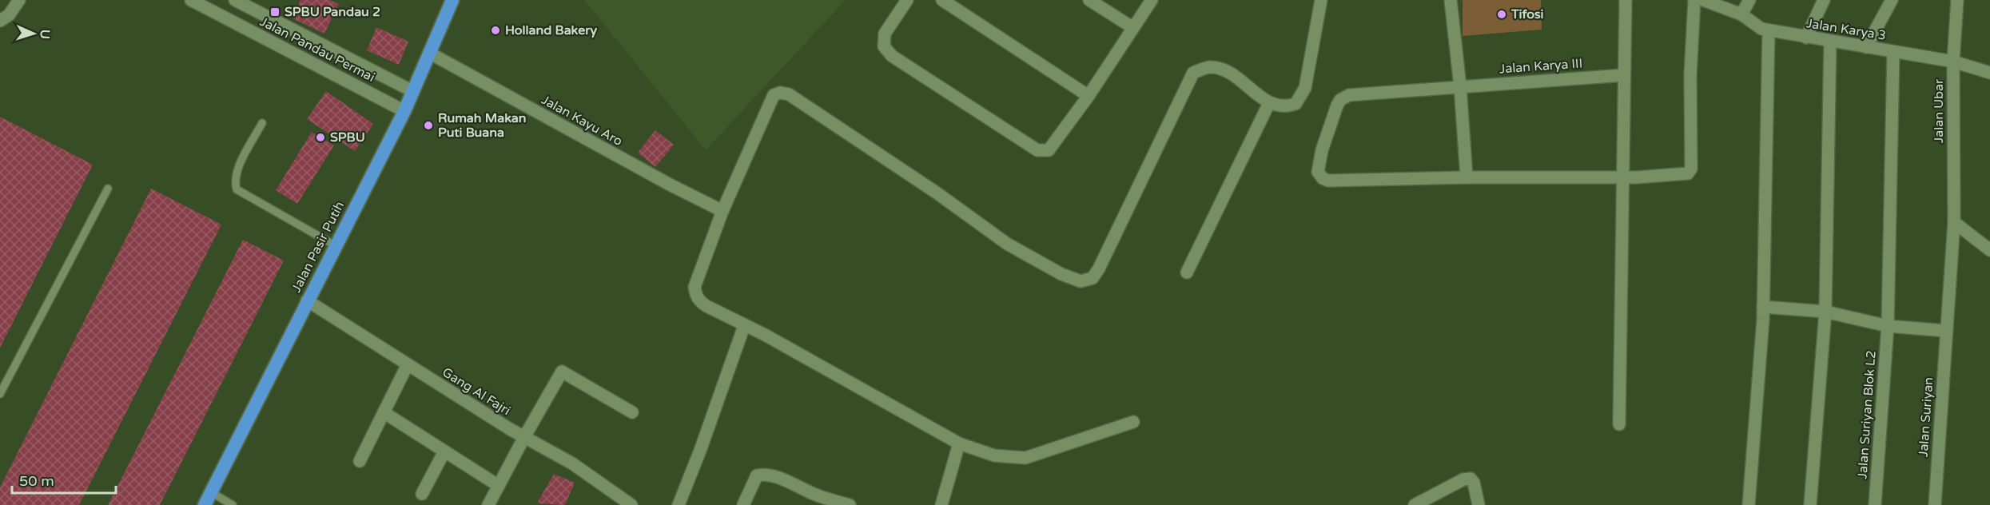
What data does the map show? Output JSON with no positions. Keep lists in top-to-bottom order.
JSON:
{
  "streets": {
    "highway": ["Jalan Pasir Putih"],
    "street": [
      "Jalan Karya 3",
      "Jalan Pandau Permai",
      "Jalan Karya III",
      "Jalan Ubar",
      "Jalan Kayu Aro",
      "Gang Al Fajri",
      "Jalan Suriyan Blok L2",
      "Jalan Suriyan"
    ]
  },
  "crossings": [
    ["Jalan Karya 3", "Jalan Ubar"],
    ["Jalan Karya 3", "Jalan Suriyan Blok L2"],
    ["Jalan Pandau Permai", "Jalan Pasir Putih"],
    ["Jalan Ubar", "Jalan Suriyan"],
    ["Jalan Kayu Aro", "Jalan Pasir Putih"],
    ["Jalan Pasir Putih", "Gang Al Fajri"]
  ],
  "places": {
    "transit": ["SPBU Pandau 2"],
    "other": [
      "Tifosi",
      "Holland Bakery",
      "Rumah Makan Puti Buana",
      "SPBU"
    ]
  },
  "scale_bar": "50 m",
  "north": "right"
}
